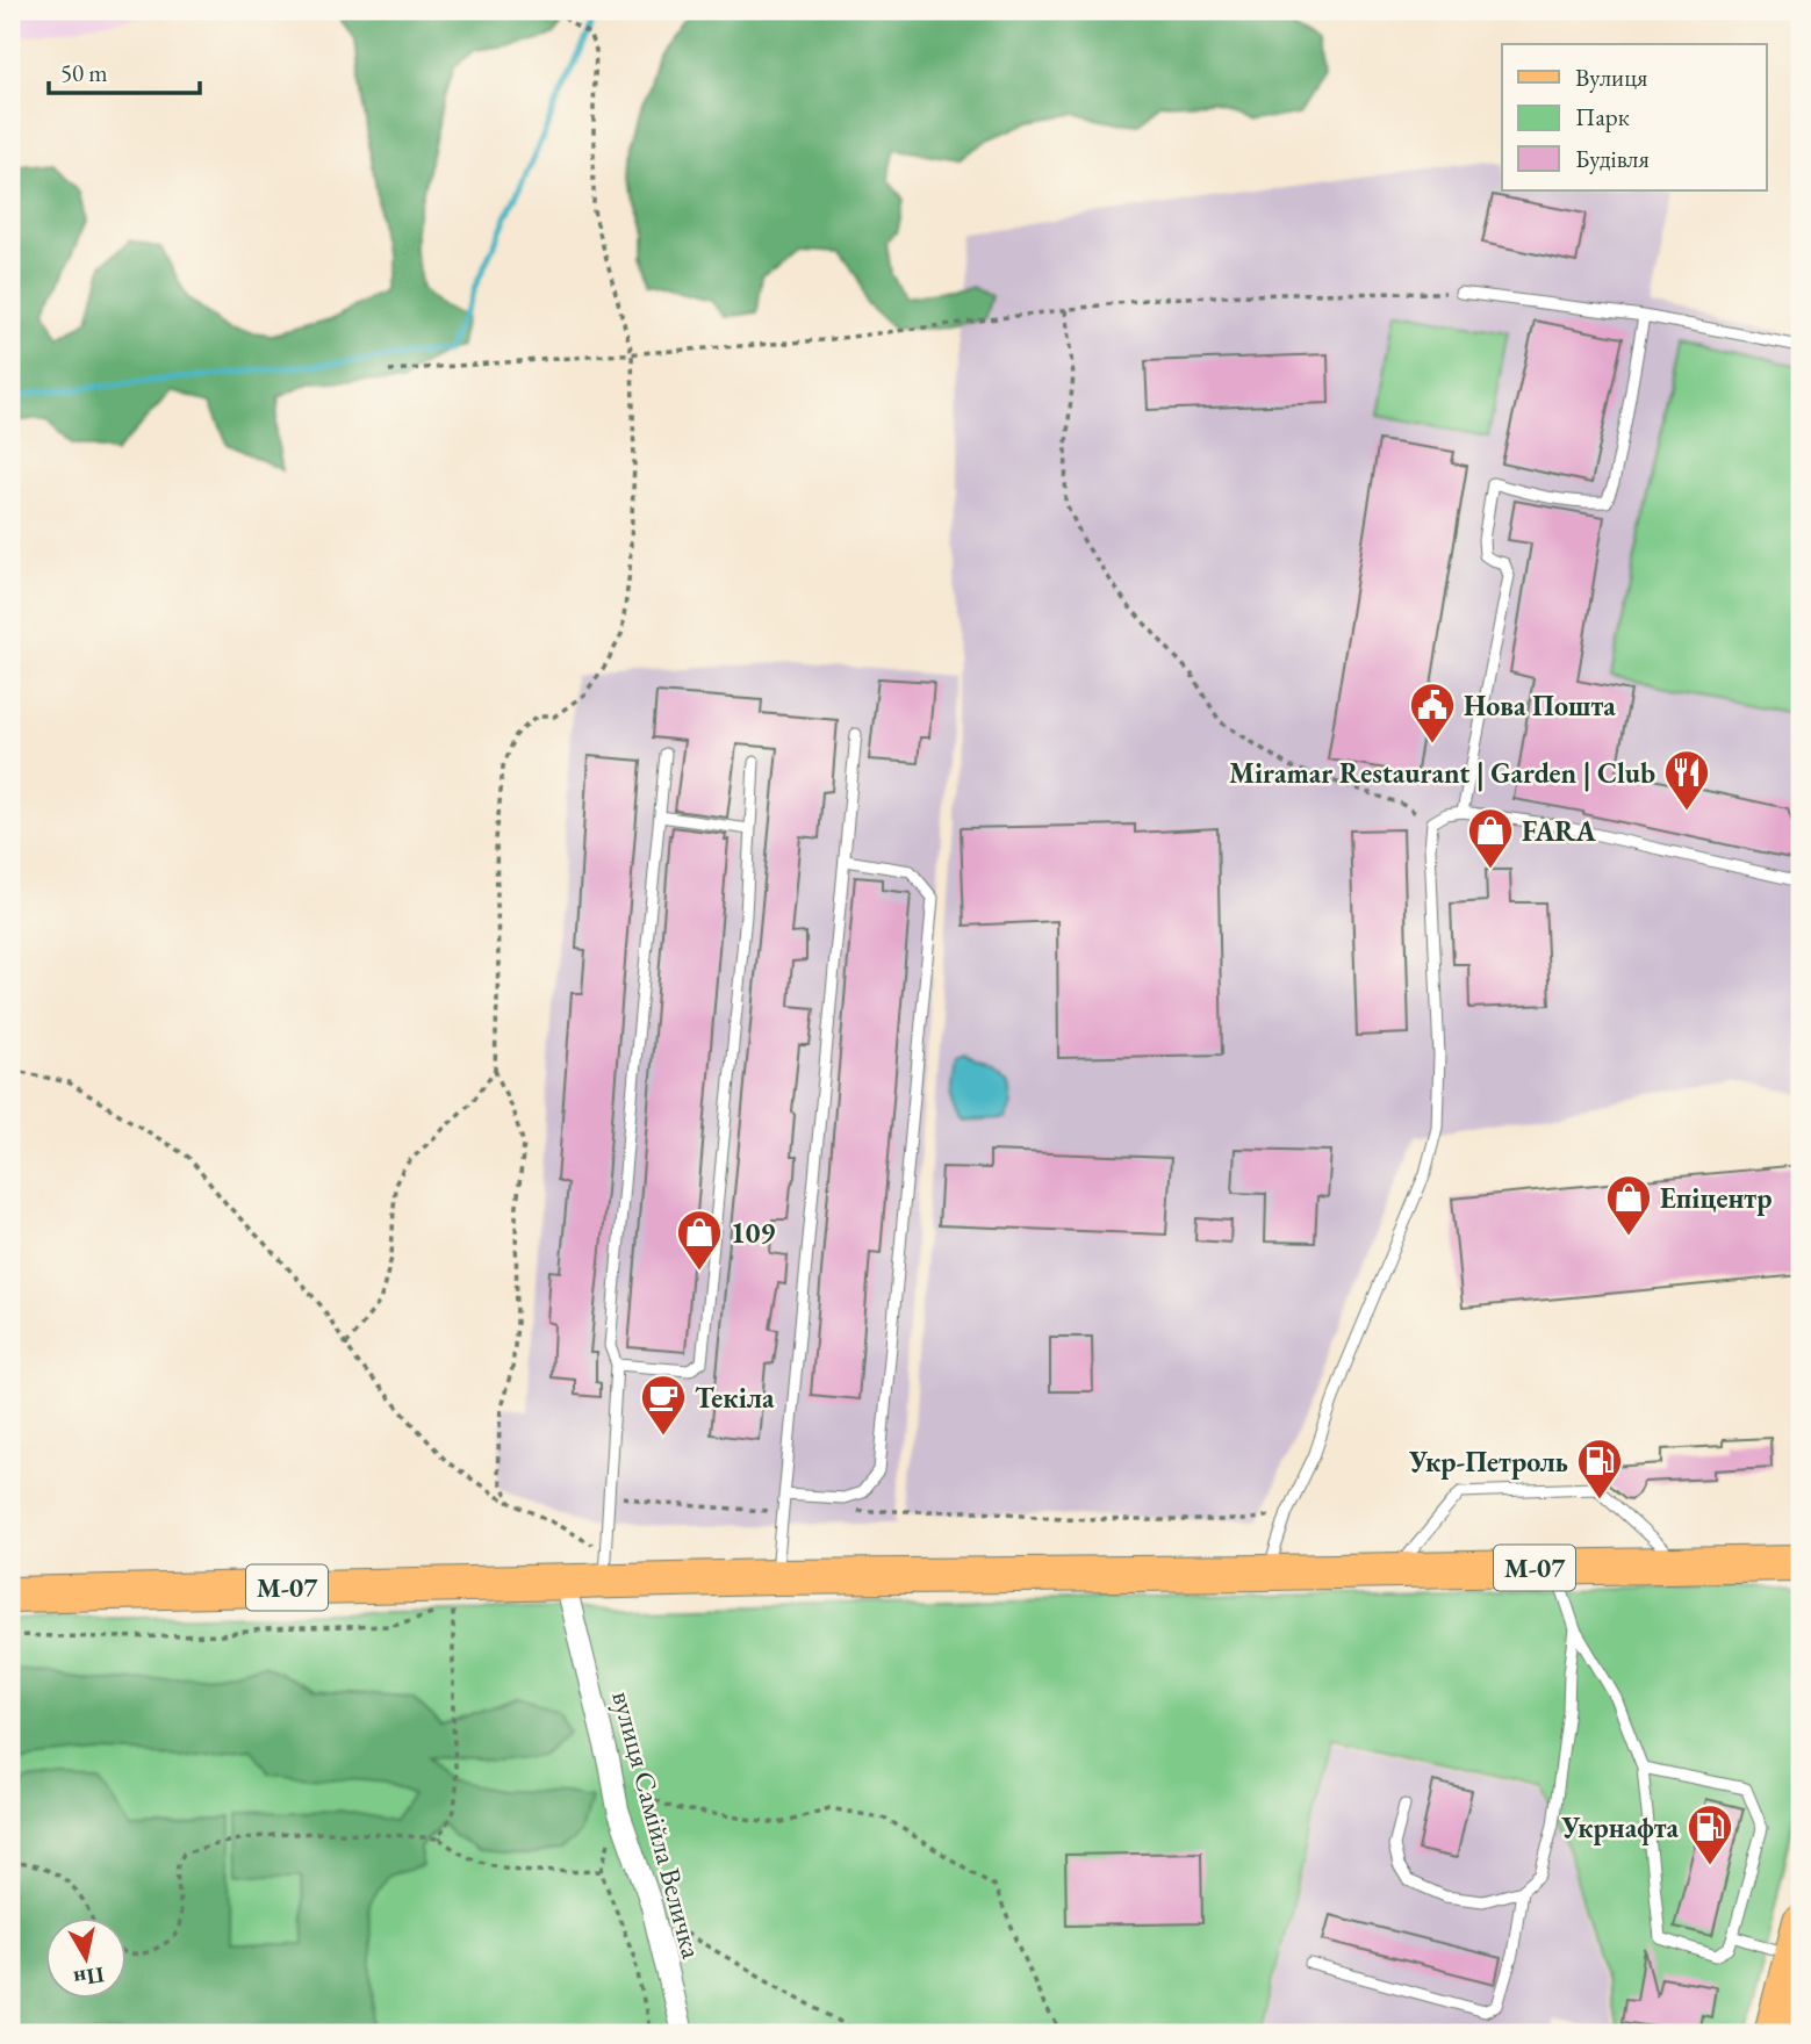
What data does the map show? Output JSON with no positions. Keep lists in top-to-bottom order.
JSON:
{
  "streets": {
    "main road": ["М-07"],
    "street": ["вулиця Самійла Величка"]
  },
  "crossings": [
    ["М-07", "вулиця Самійла Величка"]
  ],
  "places": {
    "public building": ["Нова Пошта"],
    "restaurant": ["Miramar Restaurant | Garden | Club"],
    "shop": ["FARA", "Епіцентр", "109"],
    "cafe": ["Текіла"],
    "fuel station": ["Укр-Петроль", "Укрнафта"]
  },
  "legend": ["Вулиця", "Парк", "Будівля"],
  "scale_bar": "50 m",
  "north": "bottom"
}
